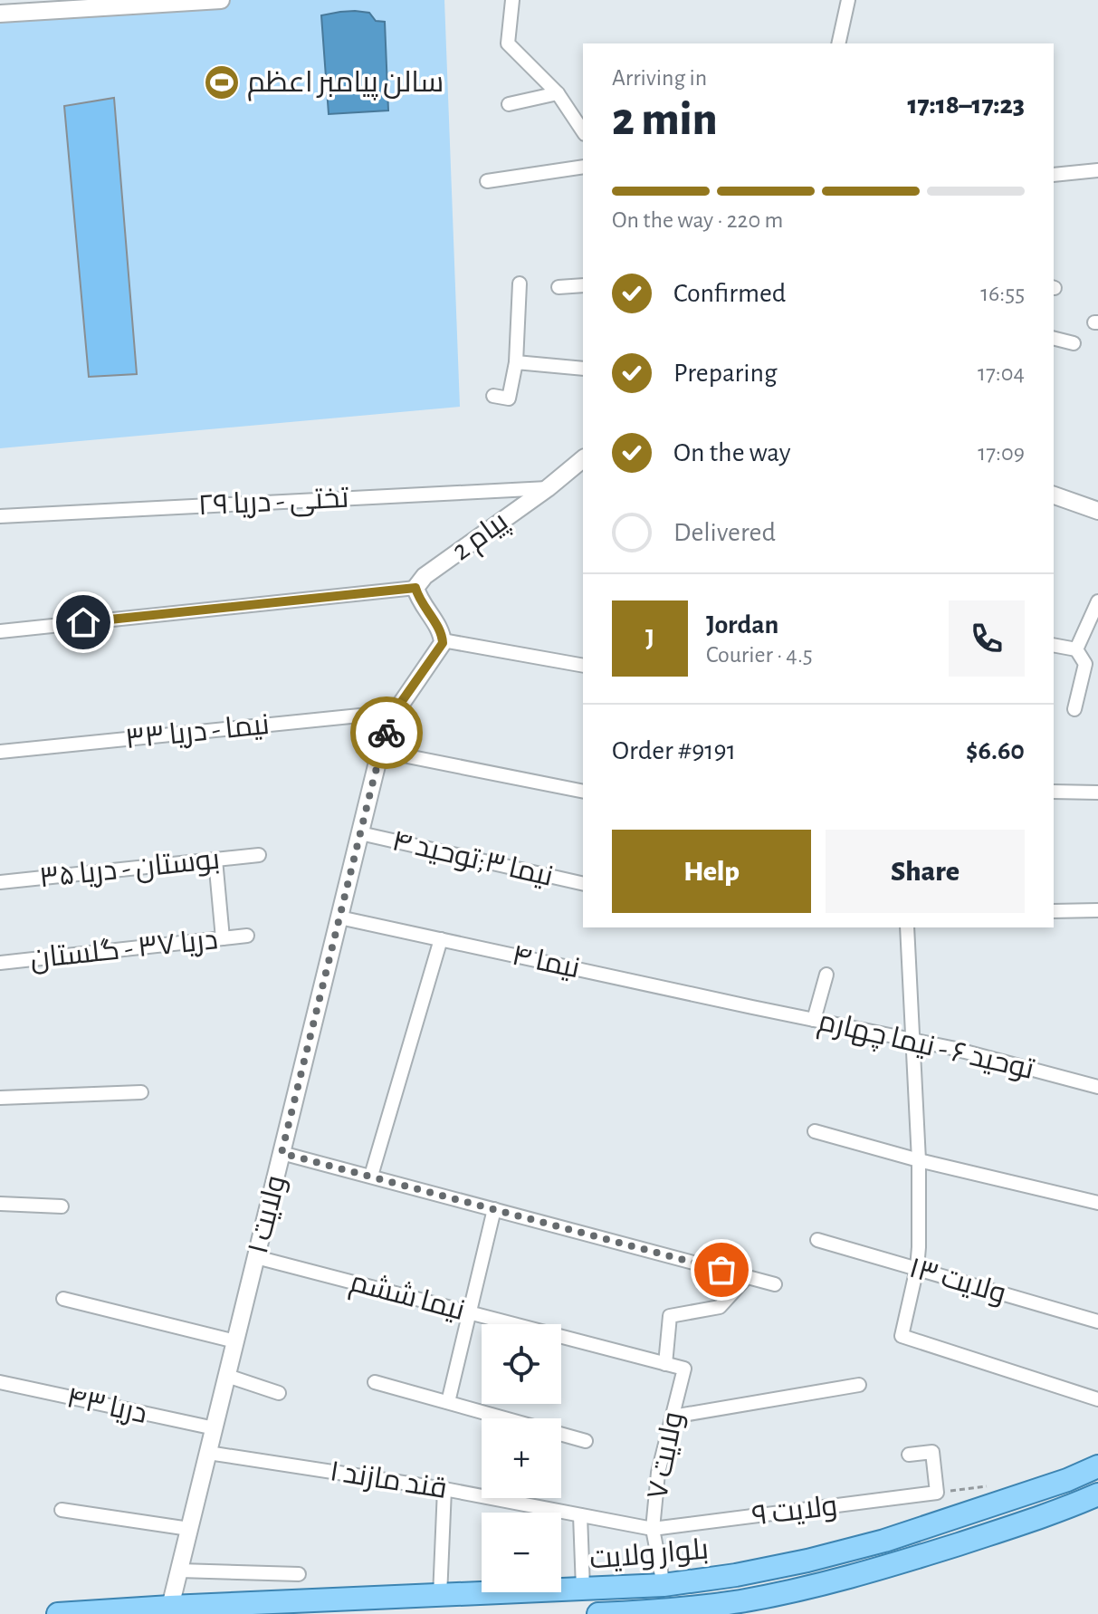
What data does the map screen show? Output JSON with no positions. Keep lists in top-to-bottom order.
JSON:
{
  "streets": {
    "main road": ["بلوار ولایت"],
    "street": [
      "تختی - دریا ۲۹",
      "پیام 2",
      "نیما - دریا ۳۳",
      "نیما ۳;توحید ۴",
      "بوستان - دریا ۳۵",
      "دریا ۳۷ - گلستان",
      "نیما ۴",
      "توحید ۶ - نیما چهارم",
      "ولایت ۱",
      "ولایت ۱۳",
      "نیما ششم",
      "دریا ۴۳",
      "ولایت ۷",
      "قند مازند ۱",
      "ولایت ۹"
    ]
  },
  "crossings": [
    ["تختی - دریا ۲۹", "پیام 2"],
    ["نیما - دریا ۳۳", "ولایت ۱"],
    ["نیما ۳;توحید ۴", "ولایت ۱"],
    ["نیما ۴", "توحید ۶ - نیما چهارم"],
    ["نیما ۴", "ولایت ۱"],
    ["ولایت ۱", "نیما ششم"],
    ["ولایت ۱", "دریا ۴۳"],
    ["ولایت ۱", "قند مازند ۱"],
    ["ولایت ۱", "بلوار ولایت"],
    ["نیما ششم", "ولایت ۷"],
    ["ولایت ۷", "قند مازند ۱"],
    ["ولایت ۷", "ولایت ۹"],
    ["ولایت ۷", "بلوار ولایت"],
    ["قند مازند ۱", "ولایت ۹"]
  ],
  "places": {
    "sports": ["سالن پیامبر اعظم"]
  },
  "page": {
    "heading": ["2 min", "Arriving in", "17:18–17:23"],
    "panel": [
      "Jordan",
      "Courier · 4.5",
      "Order #9191",
      "$6.60"
    ],
    "bar": "On the way · 220 m",
    "list": [
      ["Confirmed", "16:55"],
      ["Preparing", "17:04"],
      ["On the way", "17:09"],
      "Delivered"
    ],
    "round": "J",
    "buttons": ["Help", "Share"],
    "map_buttons": ["+", "−"]
  }
}
